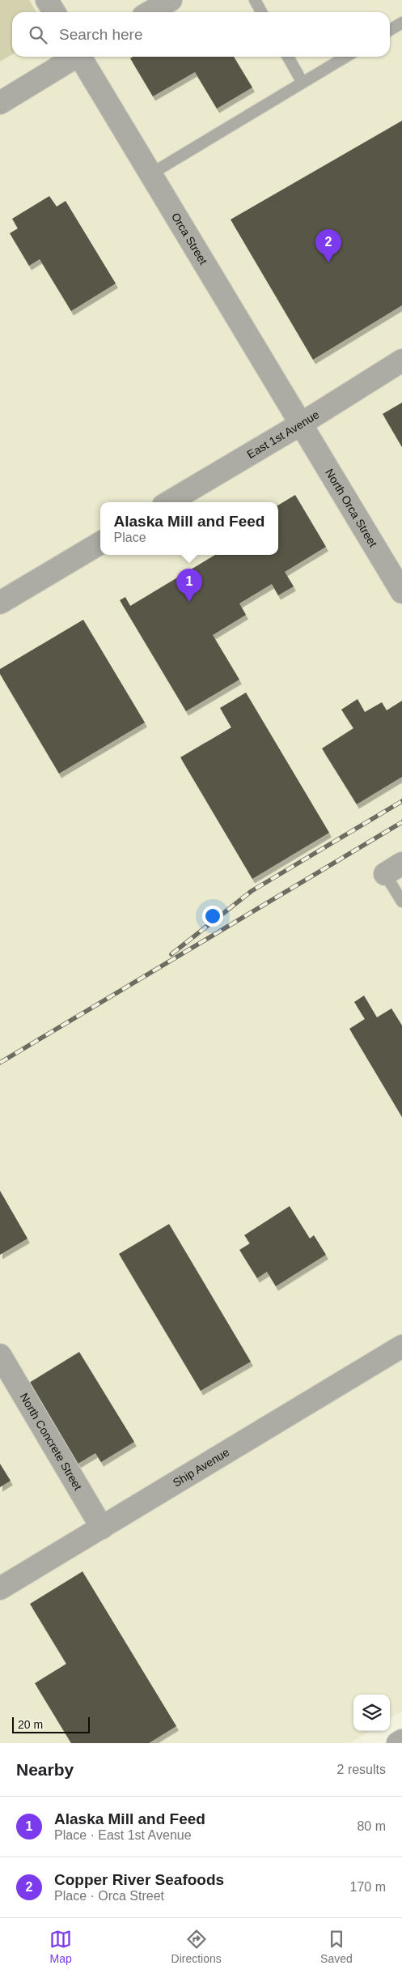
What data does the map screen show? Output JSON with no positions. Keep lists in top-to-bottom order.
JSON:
{
  "streets": {
    "street": [
      "Orca Street",
      "East 1st Avenue",
      "North Orca Street",
      "North Concrete Street",
      "Ship Avenue"
    ]
  },
  "crossings": [
    ["Orca Street", "East 1st Avenue"],
    ["Orca Street", "North Orca Street"],
    ["East 1st Avenue", "North Orca Street"],
    ["North Concrete Street", "Ship Avenue"]
  ],
  "scale_bar": "20 m",
  "page": {
    "search": "Search here",
    "pins": ["2", "1"],
    "popup": ["Alaska Mill and Feed", "Place"],
    "scale": "20 m",
    "heading": ["Nearby", "2 results"],
    "list": [
      {
        "mark": "1",
        "name": "Alaska Mill and Feed",
        "note": "Place · East 1st Avenue",
        "value": "80 m"
      },
      {
        "mark": "2",
        "name": "Copper River Seafoods",
        "note": "Place · Orca Street",
        "value": "170 m"
      }
    ],
    "nav": ["Map", "Directions", "Saved"]
  }
}
